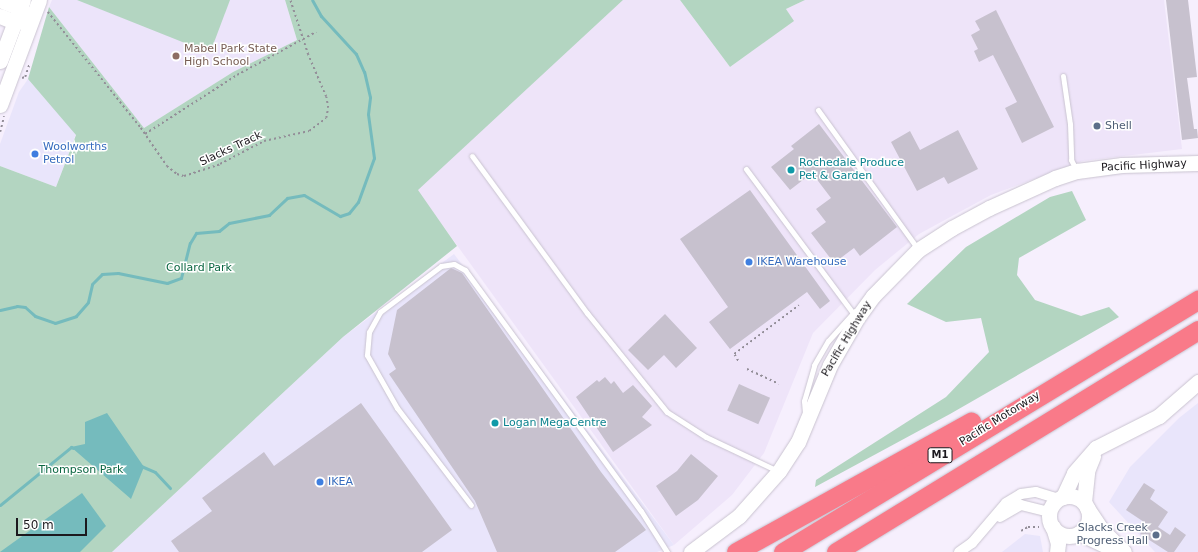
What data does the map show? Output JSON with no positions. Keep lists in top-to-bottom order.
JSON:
{
  "streets": {
    "highway": ["Pacific Motorway", "M1"],
    "street": ["Pacific Highway"],
    "path": ["Slacks Track"]
  },
  "parks": ["Collard Park", "Thompson Park"],
  "places": [
    "Mabel Park State High School",
    "Shell",
    "Woolworths Petrol",
    "Rochedale Produce Pet & Garden",
    "IKEA Warehouse",
    "Logan MegaCentre",
    "IKEA",
    "Slacks Creek Progress Hall"
  ],
  "scale_bar": "50 m"
}
